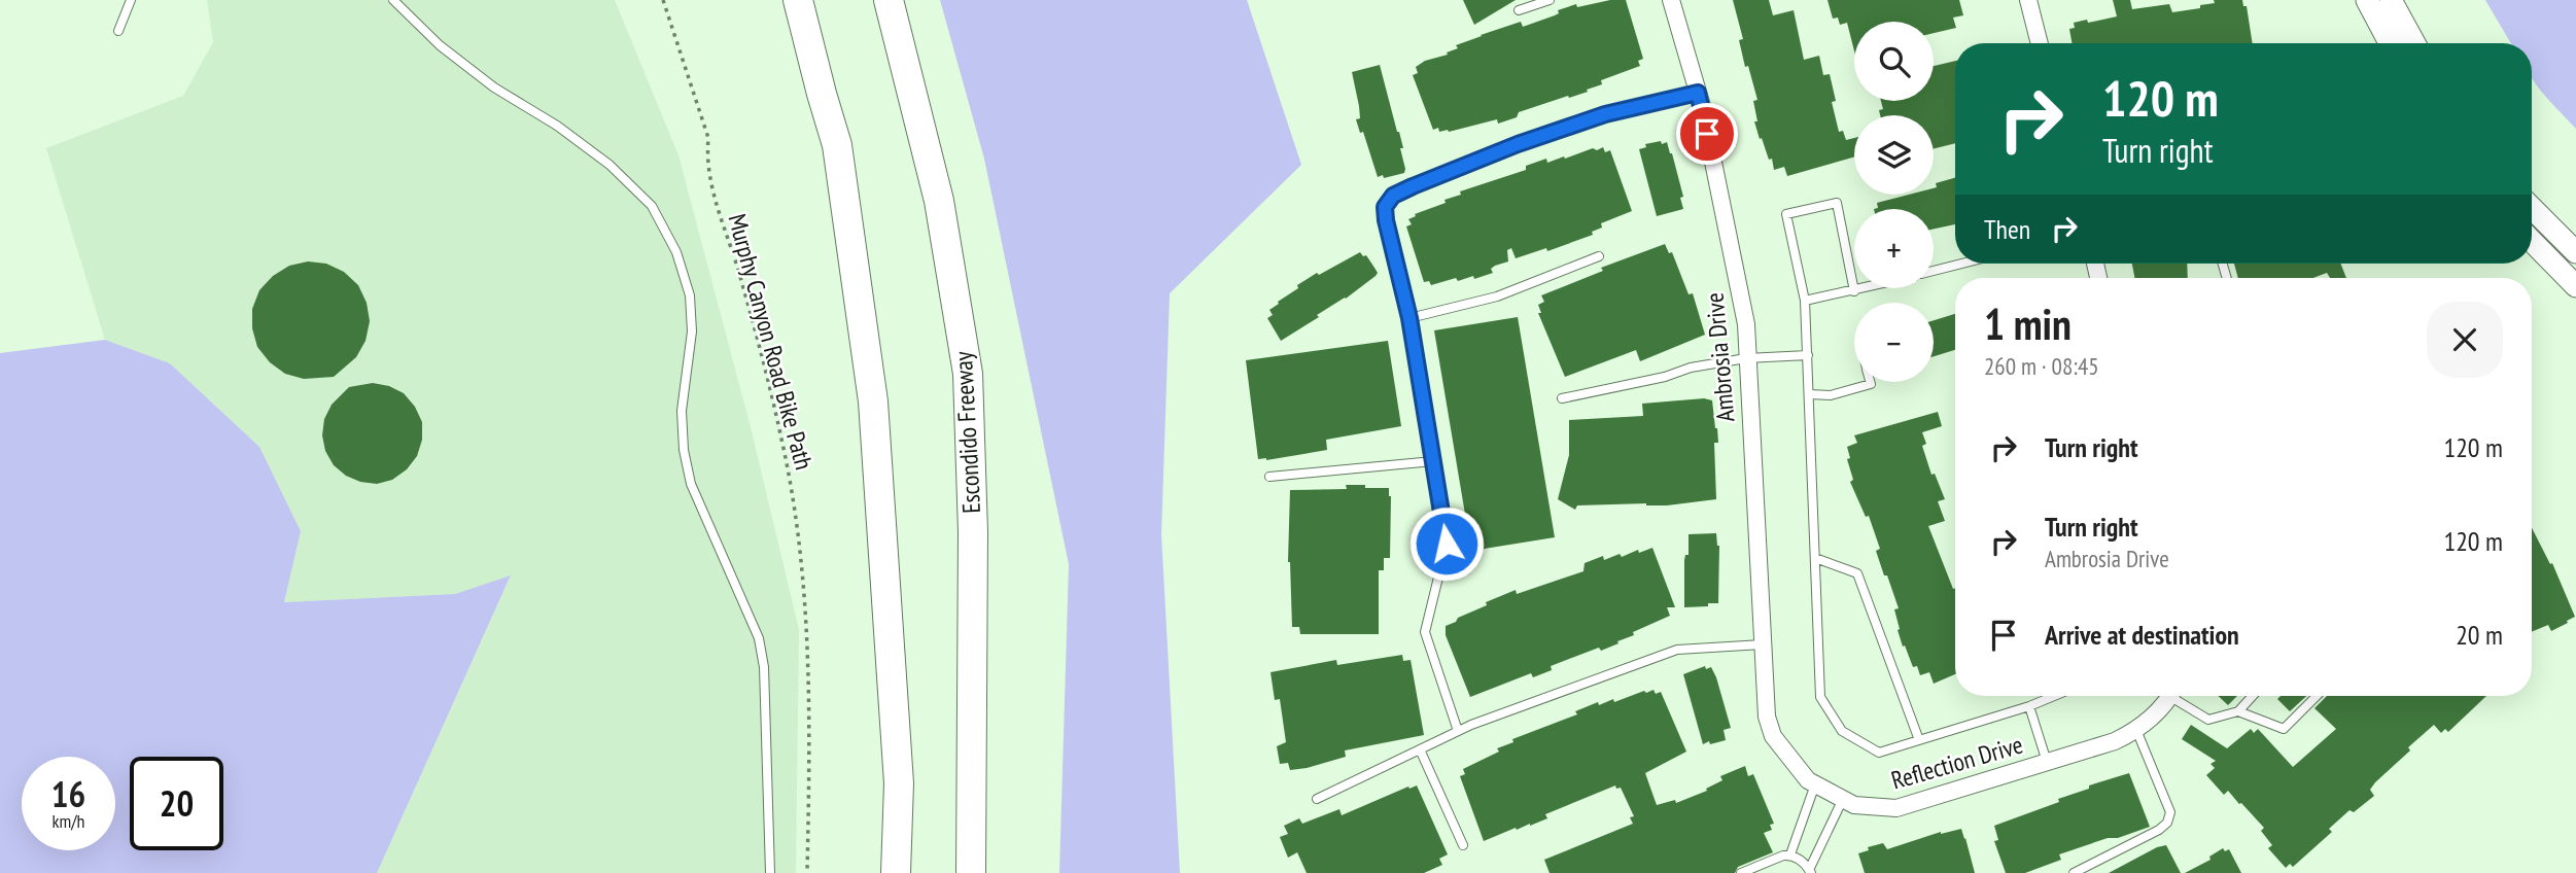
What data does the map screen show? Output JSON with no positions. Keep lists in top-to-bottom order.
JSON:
{
  "streets": {
    "highway": ["Escondido Freeway"],
    "street": ["Ambrosia Drive", "Reflection Drive"],
    "path": ["Murphy Canyon Road Bike Path"]
  },
  "crossings": [
    ["Ambrosia Drive", "Reflection Drive"]
  ],
  "page": {
    "map_buttons": ["+", "−"],
    "turn": ["120 m", "Turn right"],
    "then": "Then",
    "heading": ["1 min", "260 m · 08:45"],
    "list": [
      {
        "name": "Turn right",
        "value": "120 m"
      },
      {
        "name": "Turn right",
        "note": "Ambrosia Drive",
        "value": "120 m"
      },
      {
        "name": "Arrive at destination",
        "value": "20 m"
      }
    ],
    "speed": "16 km/h",
    "limit": "20"
  }
}
